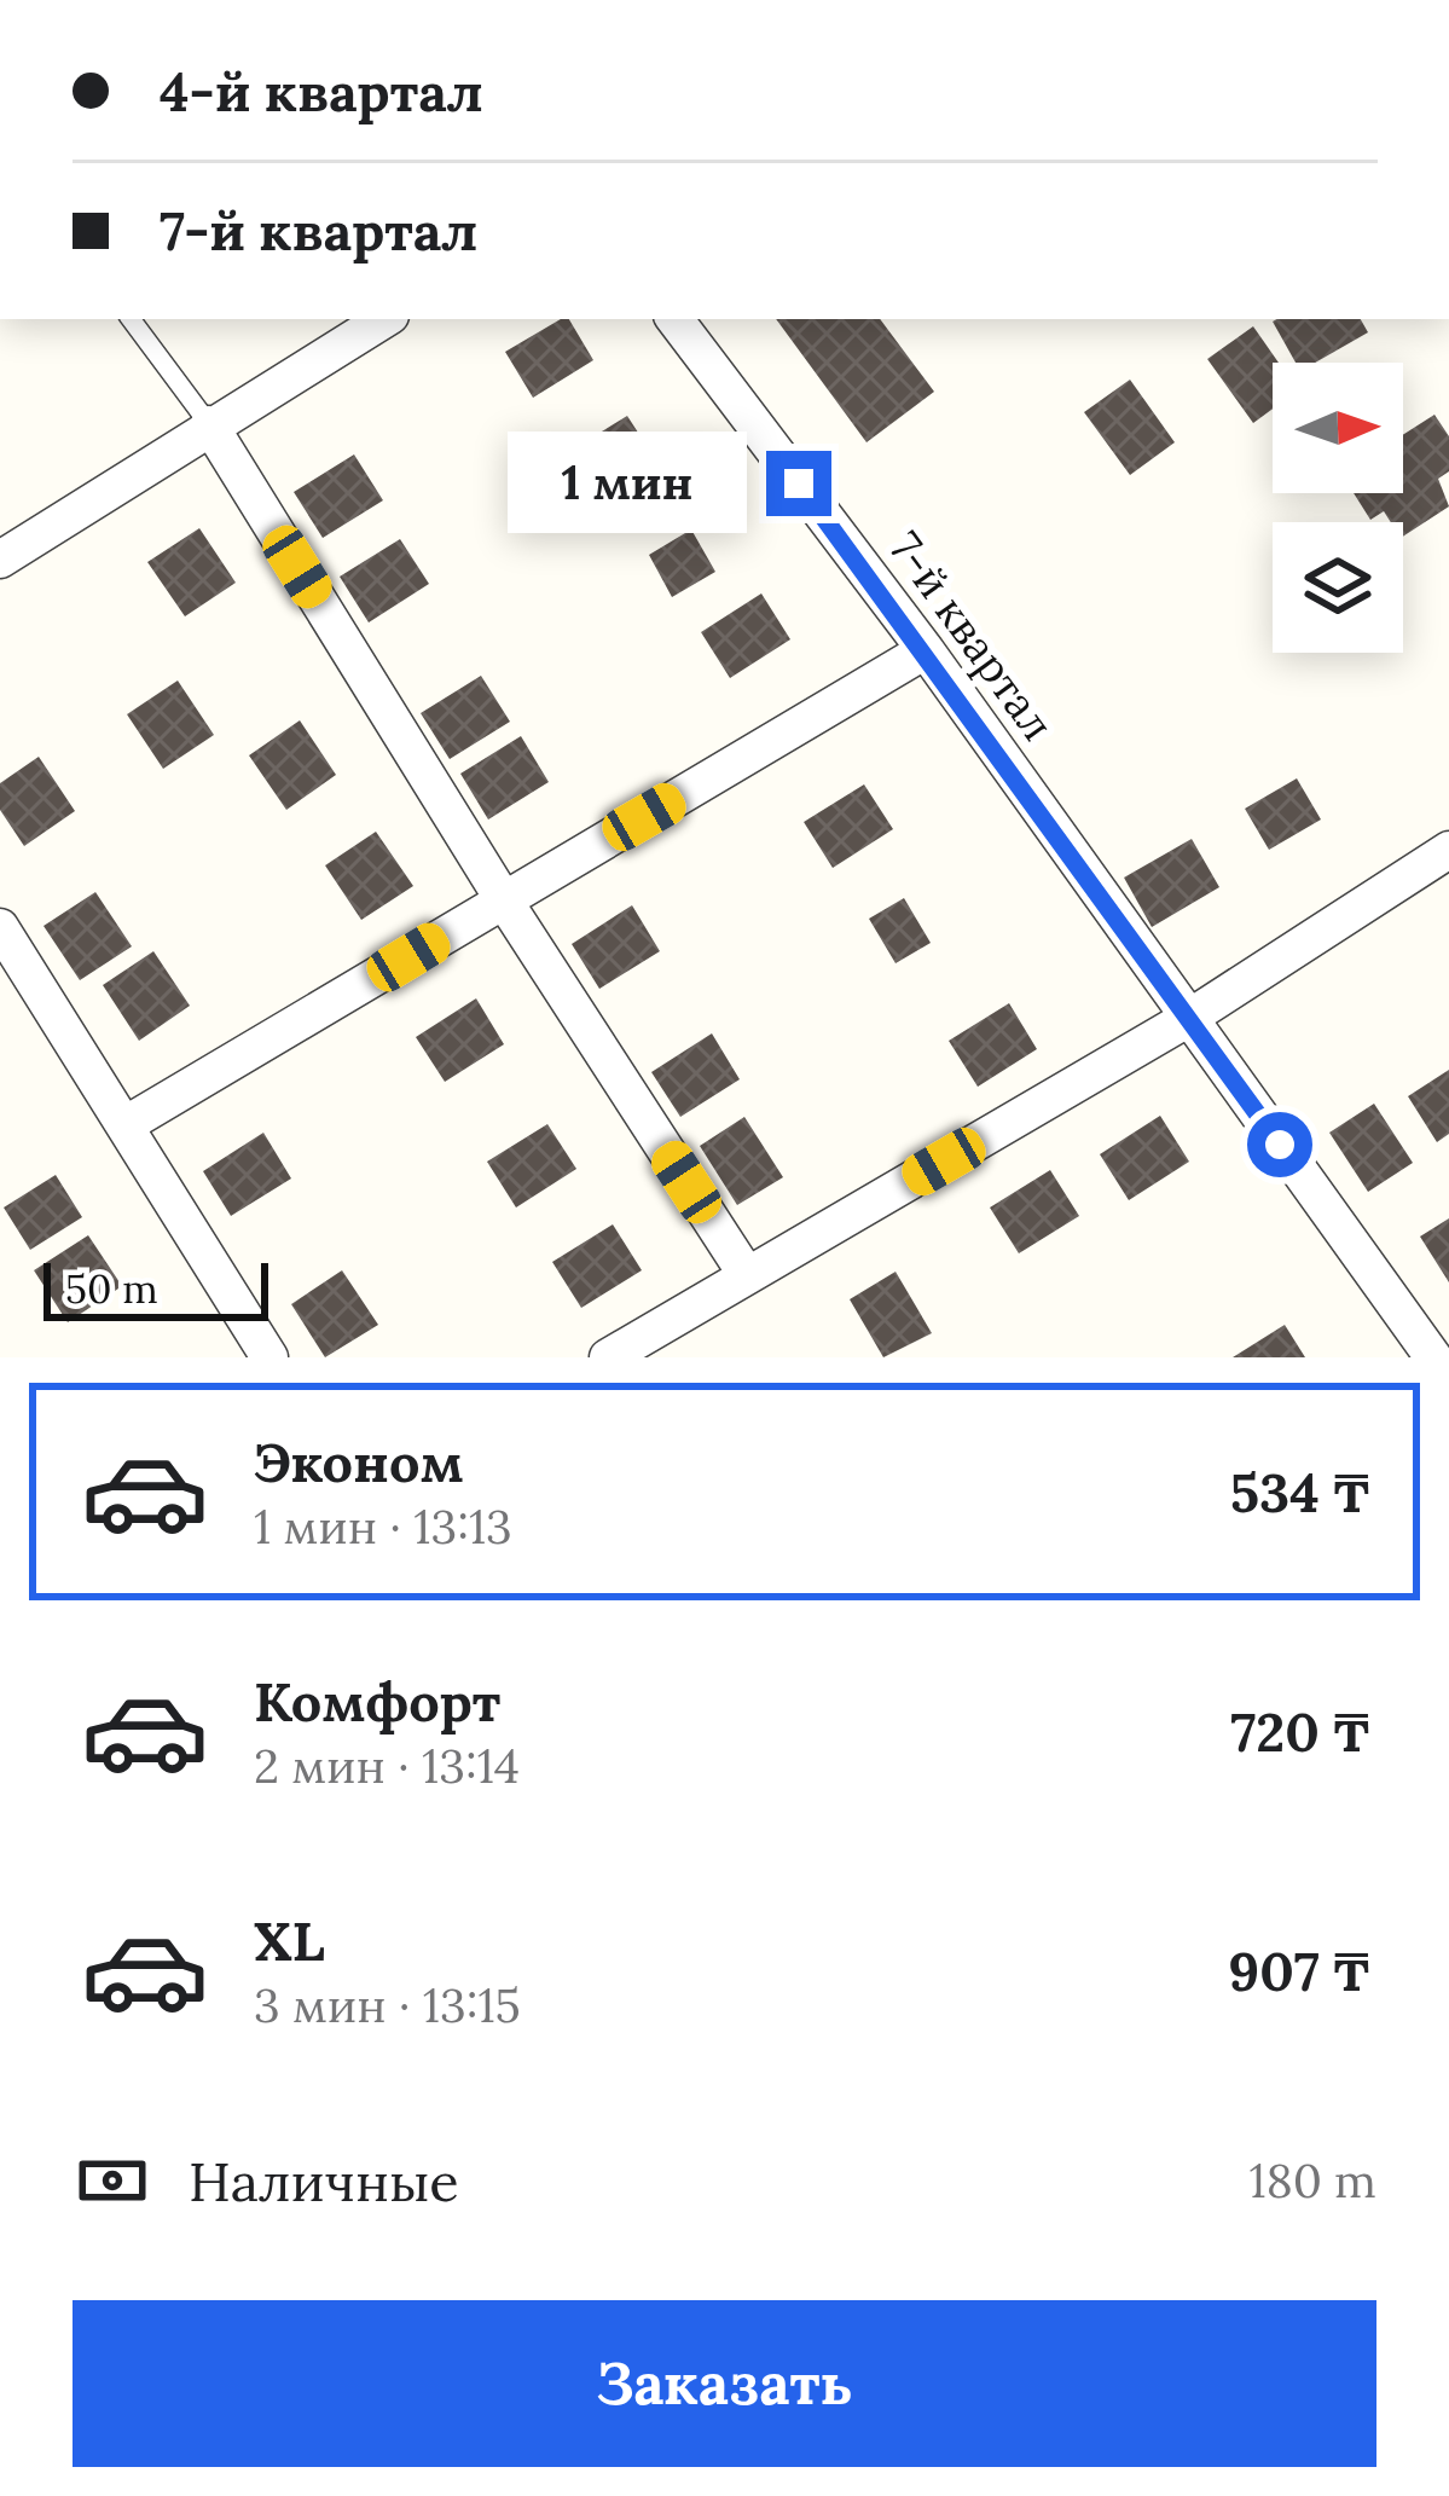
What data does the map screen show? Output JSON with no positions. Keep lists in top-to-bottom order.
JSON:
{
  "streets": {
    "street": ["7-й квартал"]
  },
  "scale_bar": "50 m",
  "north": "right",
  "page": {
    "banner": ["4-й квартал", "7-й квартал"],
    "bubble": "1 мин",
    "scale": "50 m",
    "list": [
      {
        "name": "Эконом",
        "note": "1 мин · 13:13",
        "value": "534 ₸"
      },
      {
        "name": "Комфорт",
        "note": "2 мин · 13:14",
        "value": "720 ₸"
      },
      {
        "name": "XL",
        "note": "3 мин · 13:15",
        "value": "907 ₸"
      }
    ],
    "pay": ["Наличные", "180 m"],
    "buttons": "Заказать"
  }
}
